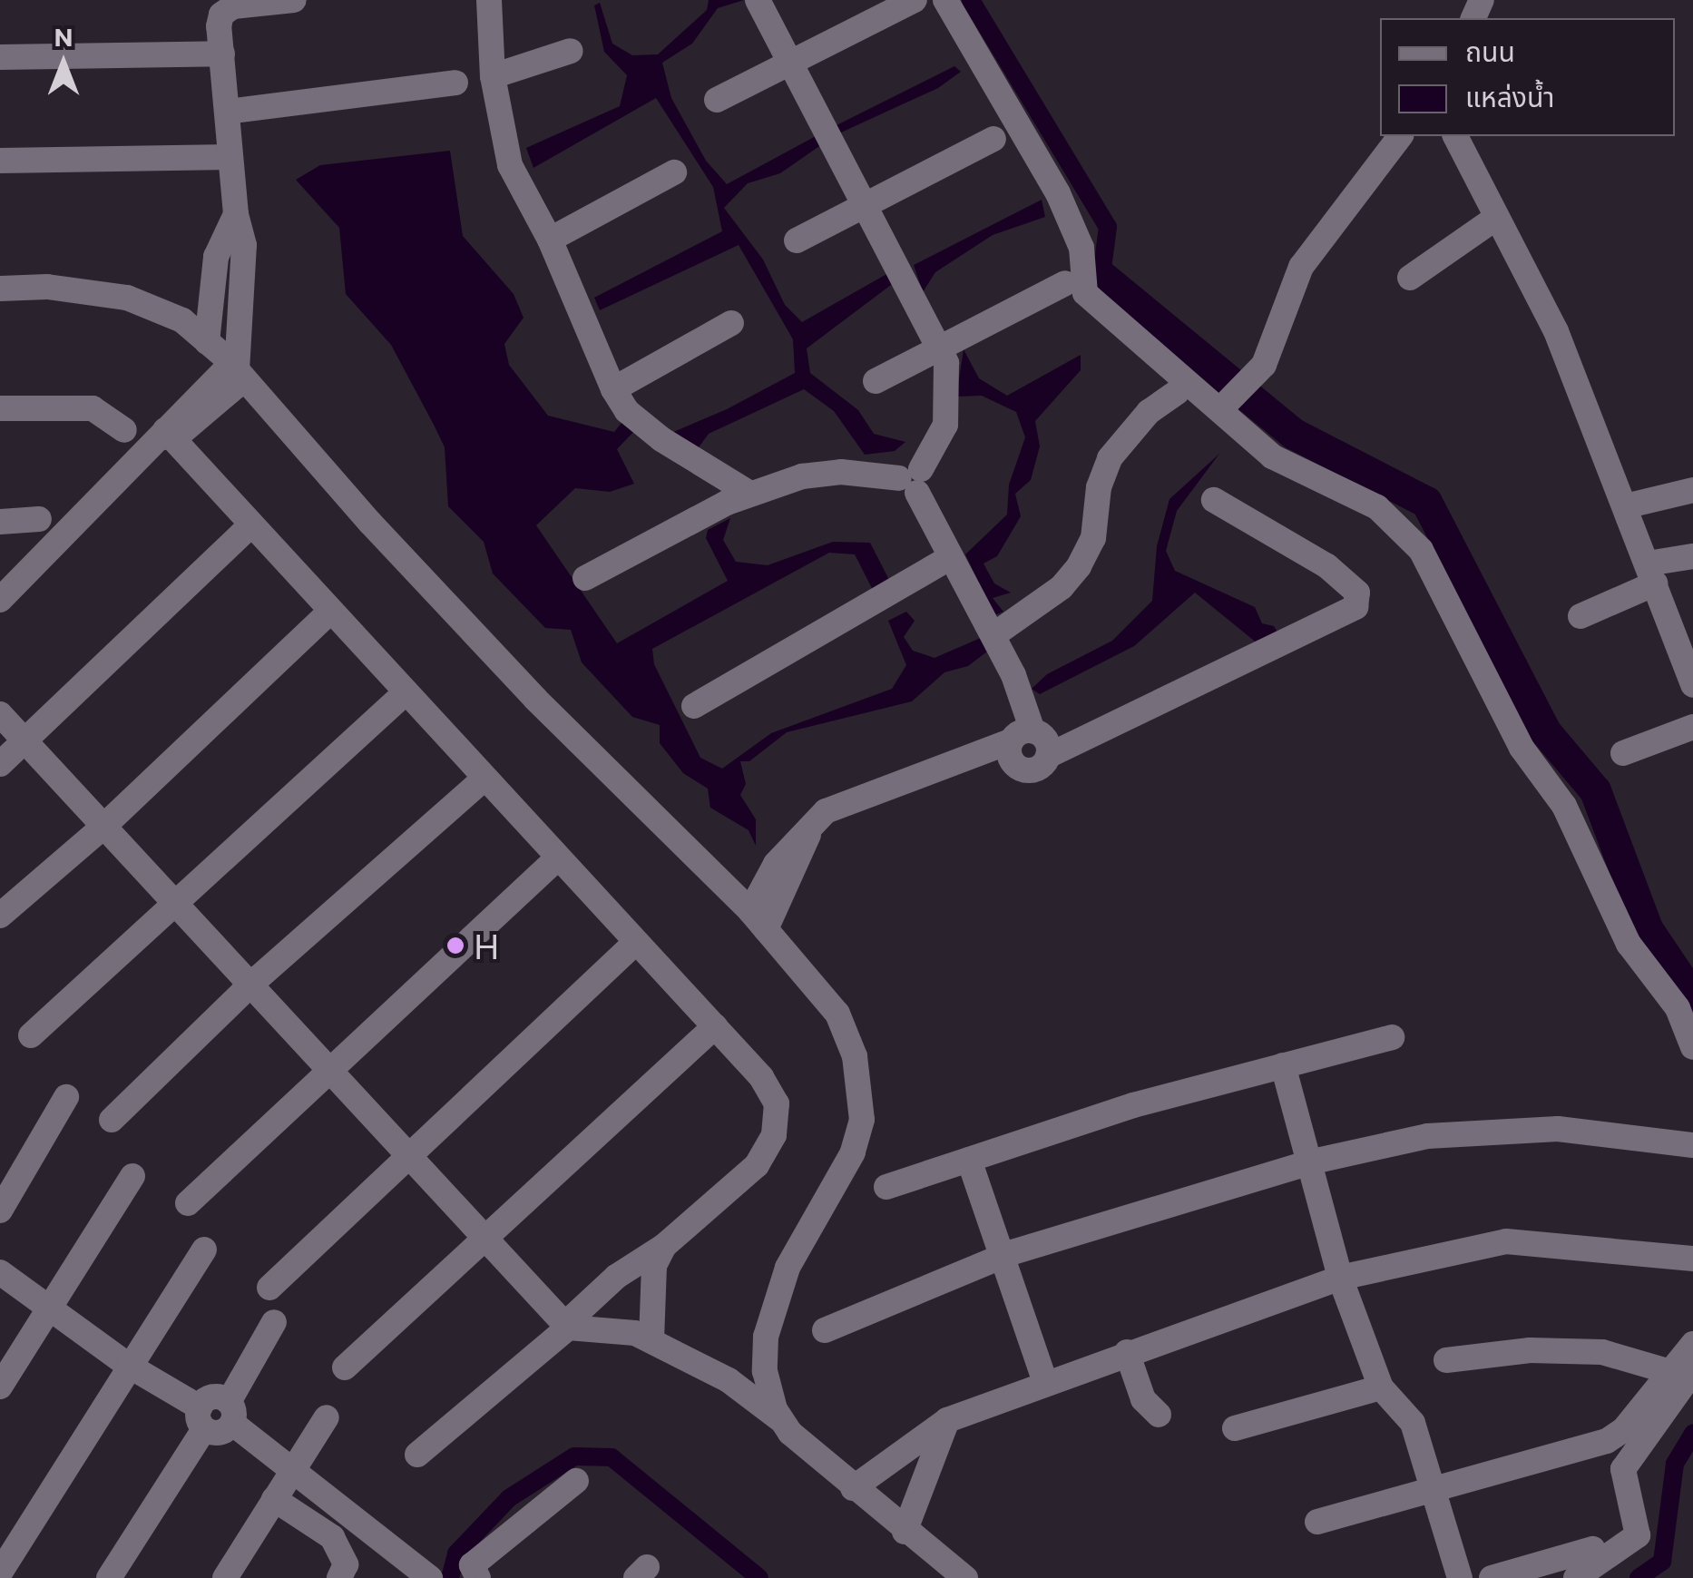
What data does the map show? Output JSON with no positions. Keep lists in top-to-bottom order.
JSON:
{
  "places": ["H"],
  "legend": ["ถนน", "แหล่งน้ำ"],
  "north": "top"
}
